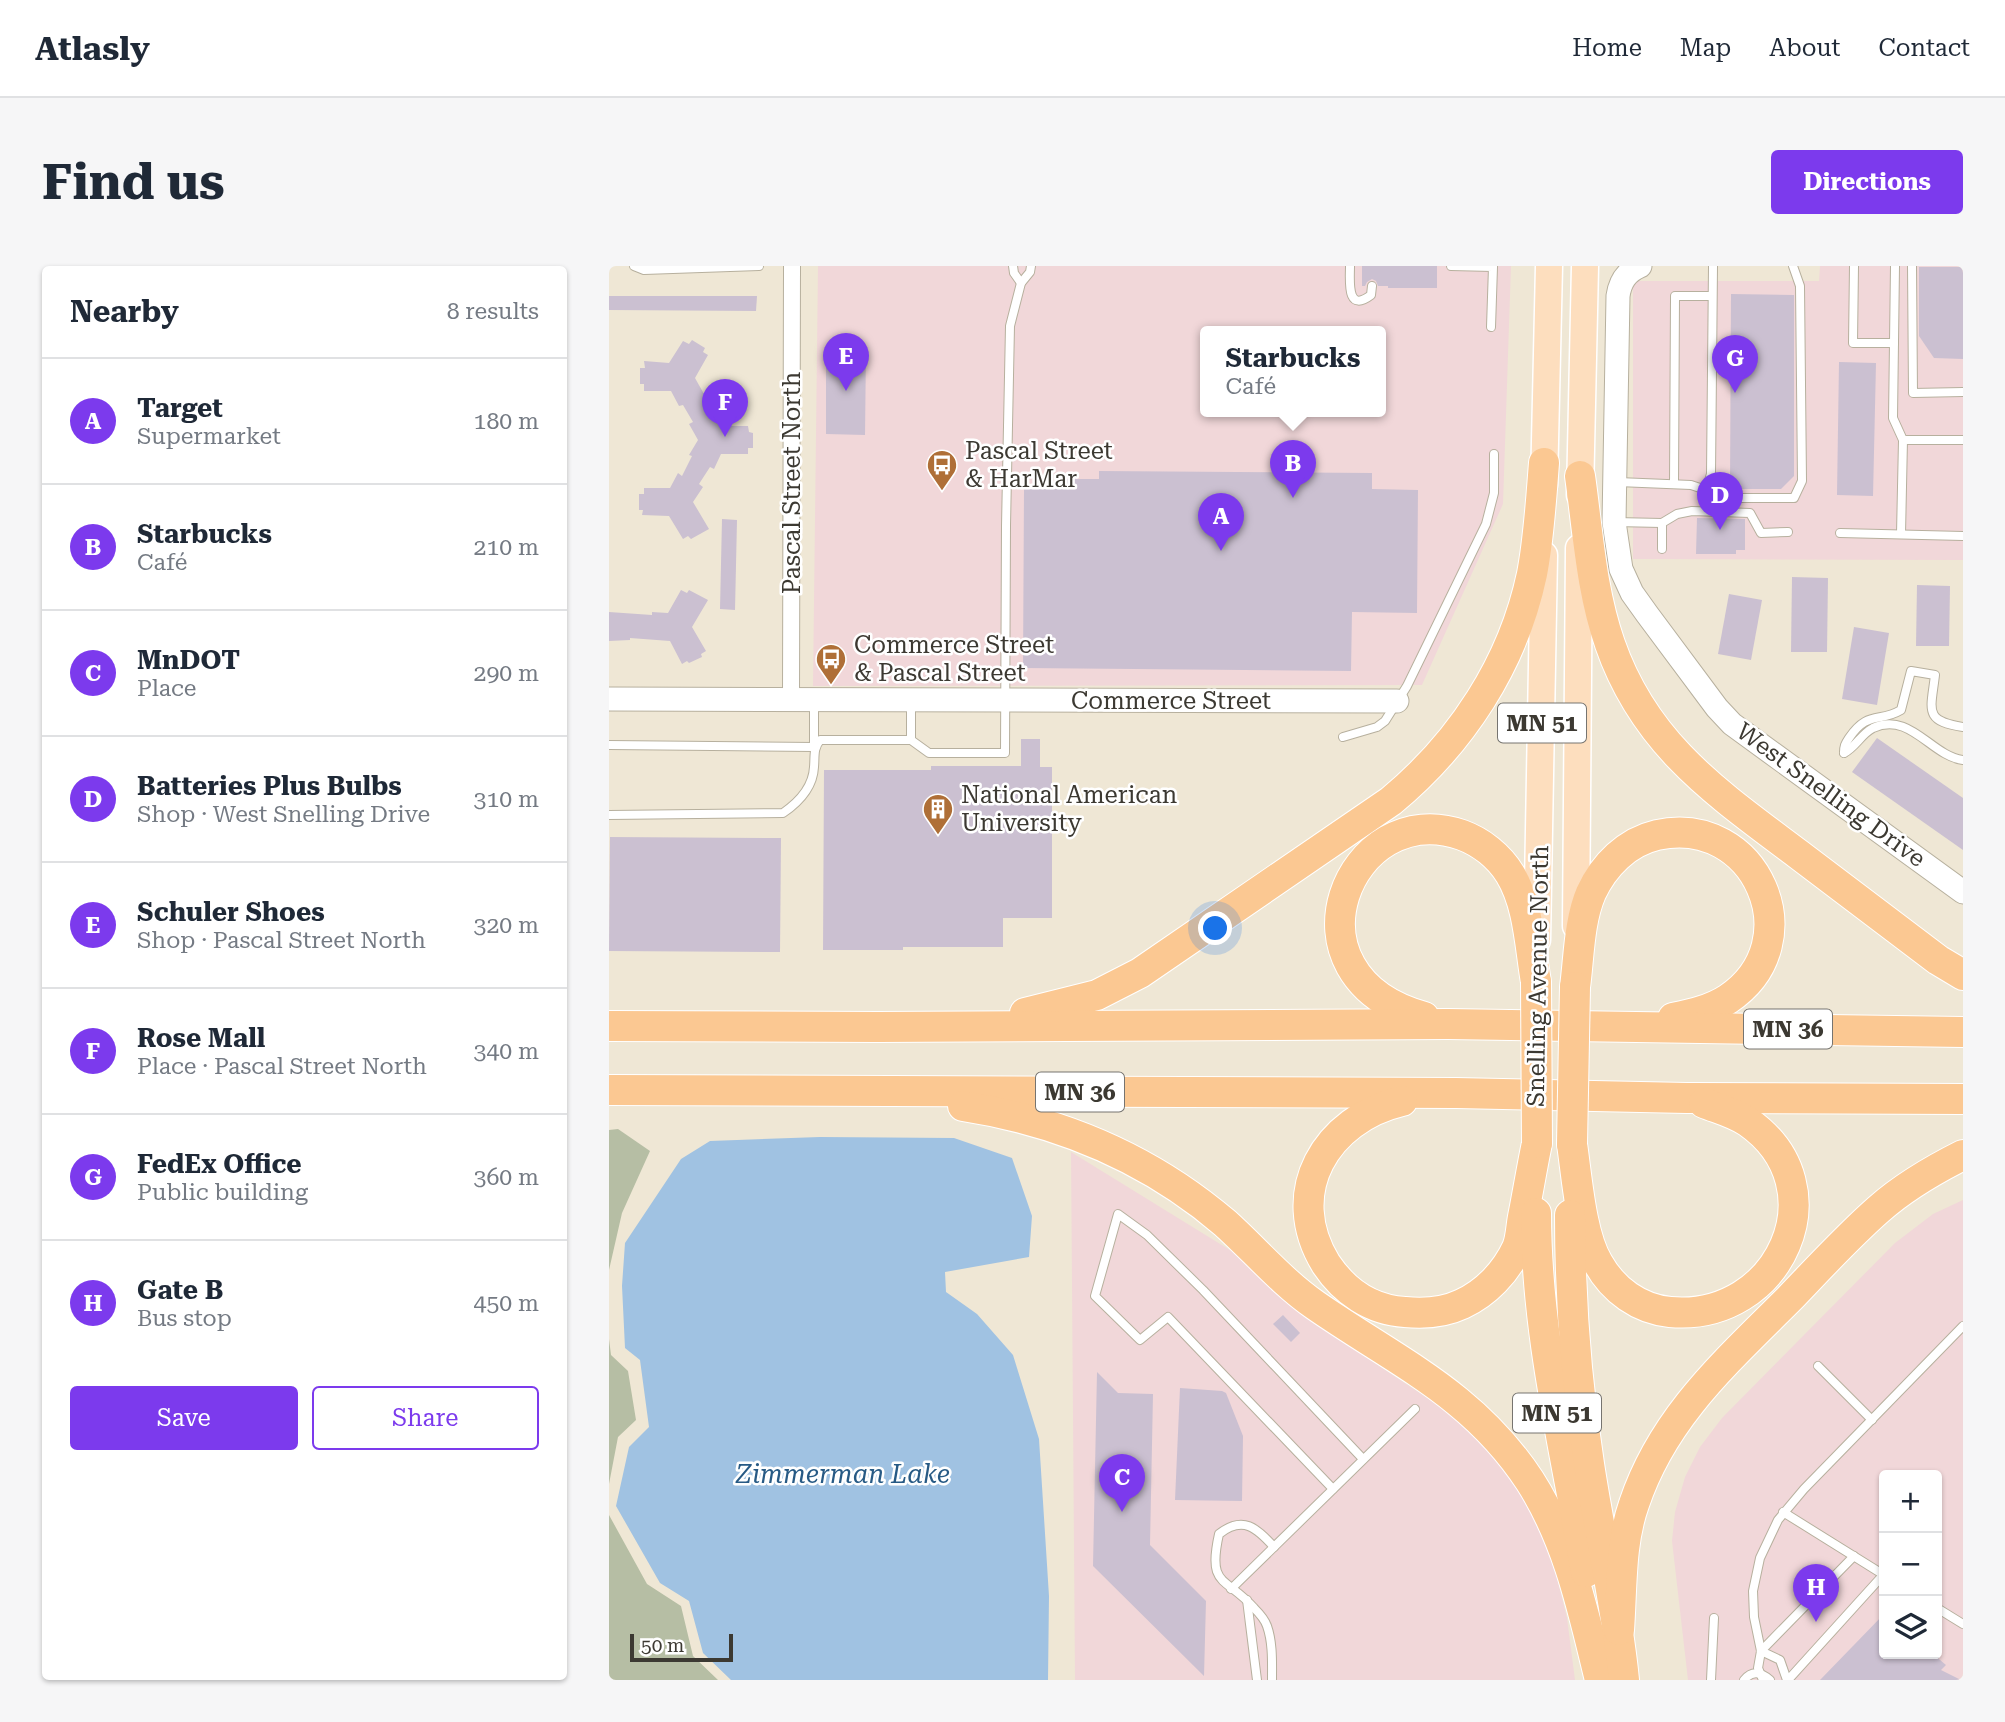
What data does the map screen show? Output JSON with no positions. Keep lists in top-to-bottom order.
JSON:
{
  "streets": {
    "highway": ["MN 51", "Snelling Avenue North", "MN 36"],
    "street": ["Pascal Street North", "Commerce Street", "West Snelling Drive"]
  },
  "crossings": [
    ["Pascal Street North", "Commerce Street"]
  ],
  "water": ["Zimmerman Lake"],
  "places": {
    "bus stop": ["Pascal Street & HarMar", "Commerce Street & Pascal Street"],
    "building": ["National American University"]
  },
  "scale_bar": "50 m",
  "page": {
    "header": "Atlasly",
    "nav": [
      "Home",
      "Map",
      "About",
      "Contact"
    ],
    "buttons": [
      "Directions",
      ["Save", "Share"]
    ],
    "title": "Find us",
    "heading": ["Nearby", "8 results"],
    "popup": ["Starbucks", "Café"],
    "pins": [
      "E",
      "G",
      "F",
      "B",
      "D",
      "A",
      "C",
      "H"
    ],
    "list": [
      {
        "mark": "A",
        "name": "Target",
        "note": "Supermarket",
        "value": "180 m"
      },
      {
        "mark": "B",
        "name": "Starbucks",
        "note": "Café",
        "value": "210 m"
      },
      {
        "mark": "C",
        "name": "MnDOT",
        "note": "Place",
        "value": "290 m"
      },
      {
        "mark": "D",
        "name": "Batteries Plus Bulbs",
        "note": "Shop · West Snelling Drive",
        "value": "310 m"
      },
      {
        "mark": "E",
        "name": "Schuler Shoes",
        "note": "Shop · Pascal Street North",
        "value": "320 m"
      },
      {
        "mark": "F",
        "name": "Rose Mall",
        "note": "Place · Pascal Street North",
        "value": "340 m"
      },
      {
        "mark": "G",
        "name": "FedEx Office",
        "note": "Public building",
        "value": "360 m"
      },
      {
        "mark": "H",
        "name": "Gate B",
        "note": "Bus stop",
        "value": "450 m"
      }
    ],
    "map_buttons": ["+", "−"],
    "scale": "50 m"
  }
}
